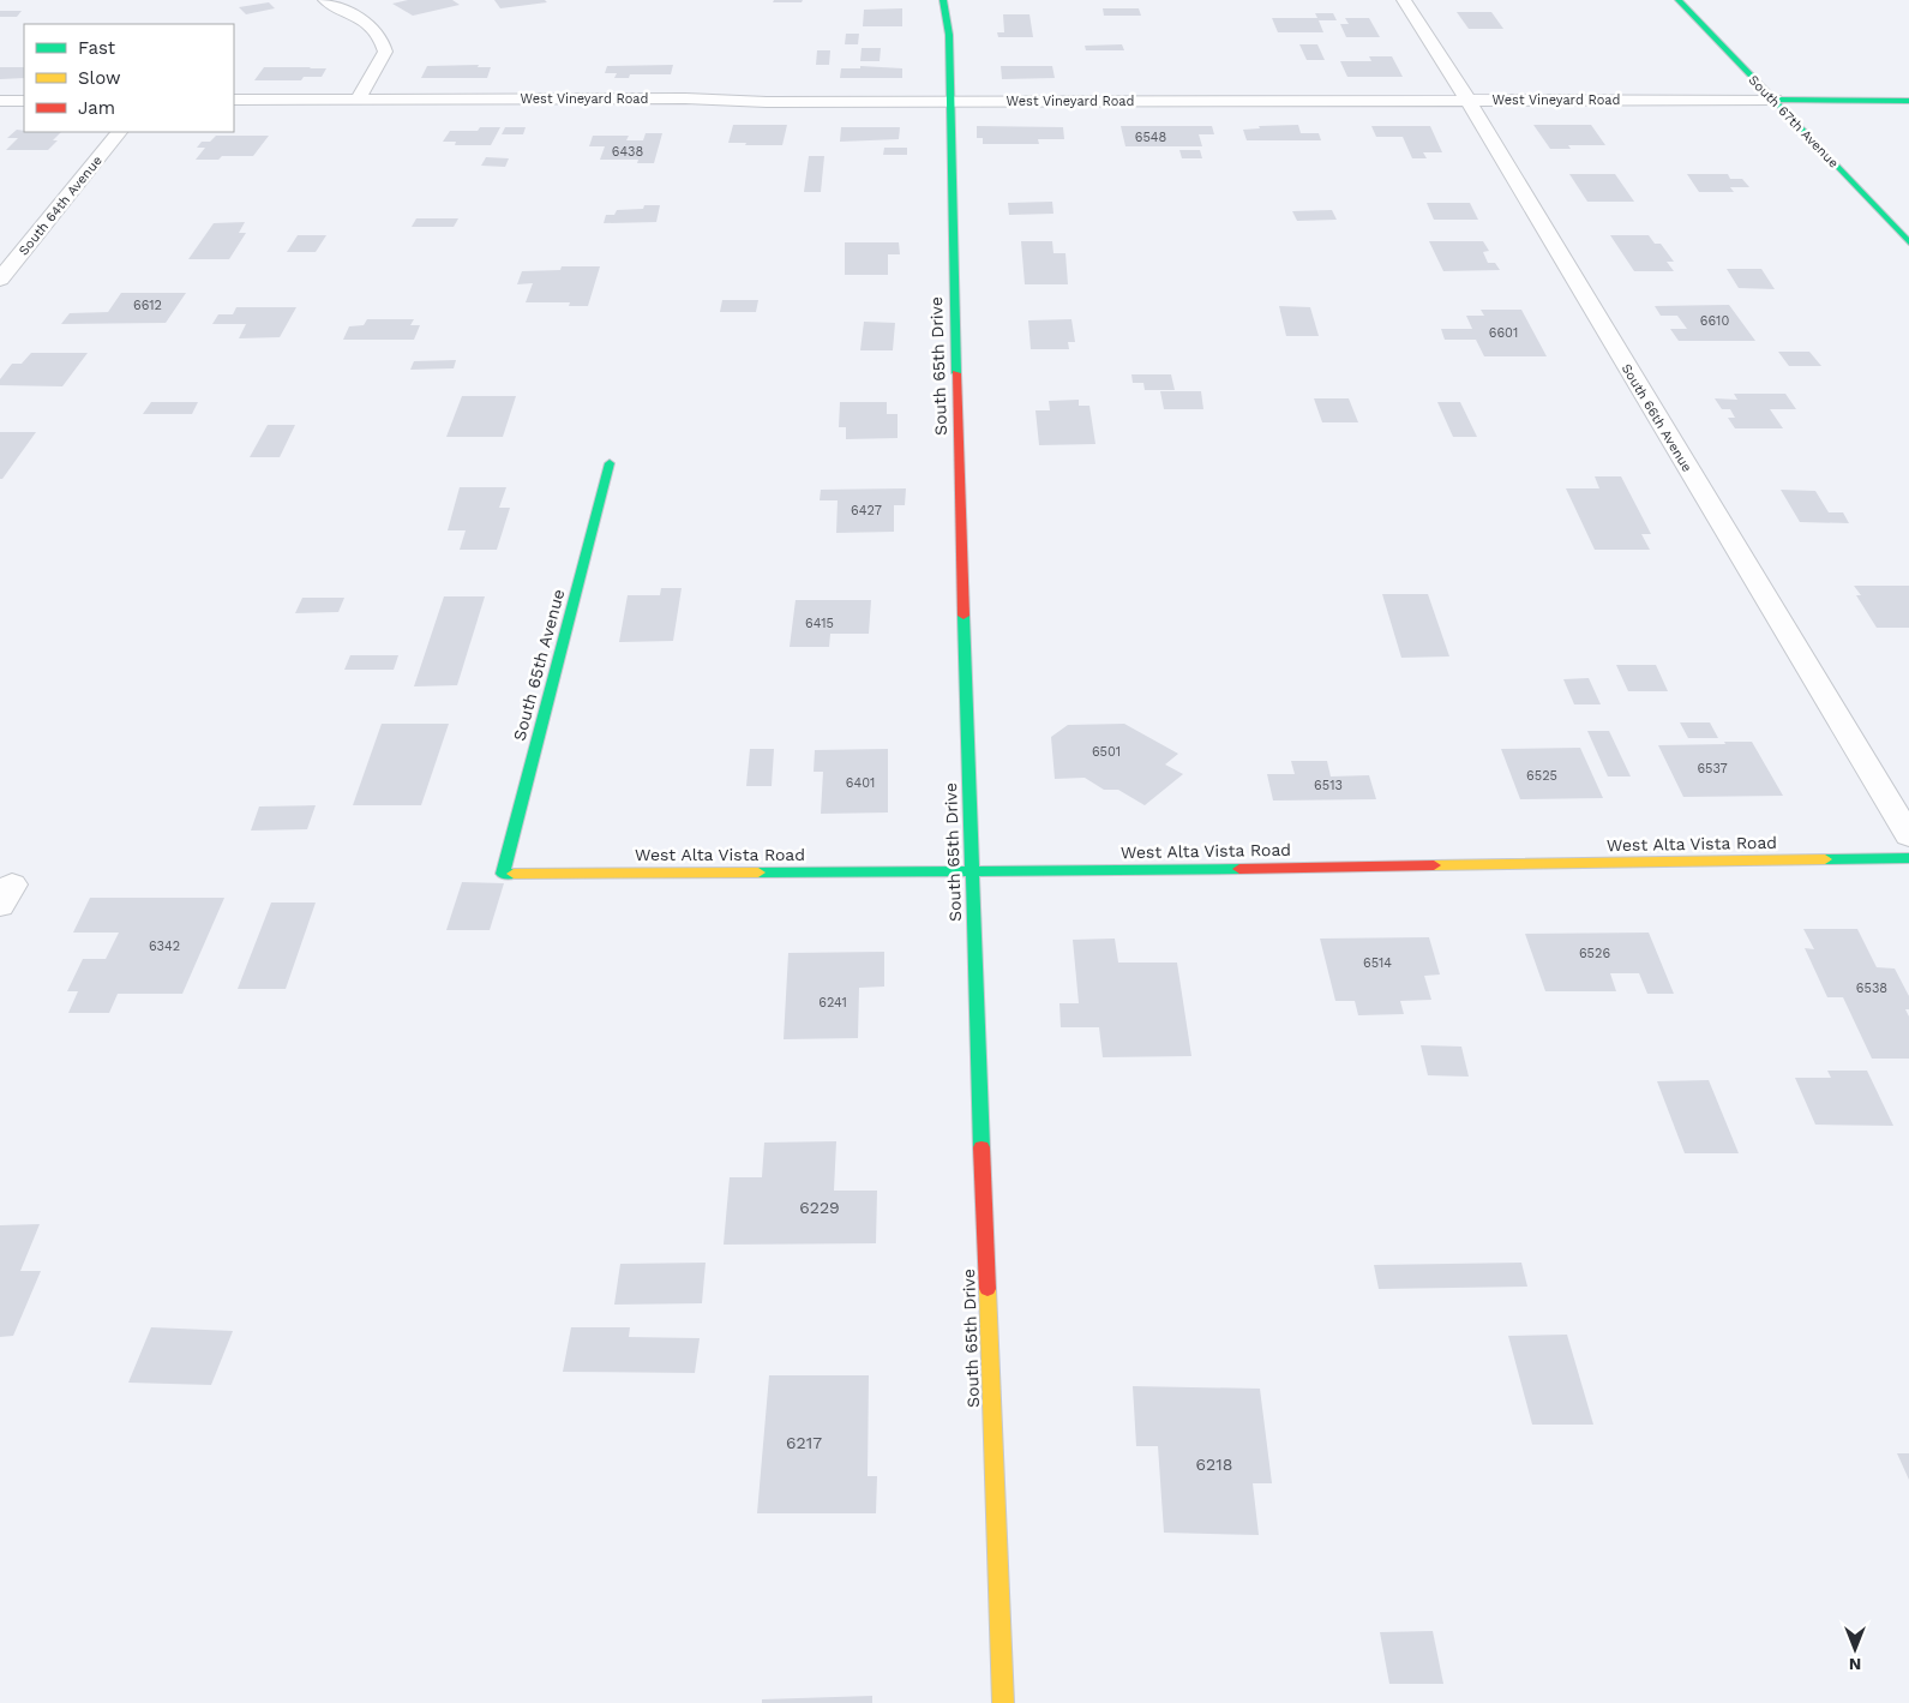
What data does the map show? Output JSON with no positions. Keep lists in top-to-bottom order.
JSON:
{
  "streets": {
    "street": [
      "West Vineyard Road",
      "South 67th Avenue",
      "South 64th Avenue",
      "South 65th Drive",
      "South 66th Avenue",
      "South 65th Avenue",
      "West Alta Vista Road"
    ]
  },
  "crossings": [
    ["West Vineyard Road", "South 67th Avenue"],
    ["West Vineyard Road", "South 65th Drive"],
    ["West Vineyard Road", "South 66th Avenue"],
    ["South 65th Drive", "West Alta Vista Road"],
    ["South 65th Avenue", "West Alta Vista Road"]
  ],
  "house_numbers": [
    "6548",
    "6438",
    "6612",
    "6610",
    "6601",
    "6427",
    "6415",
    "6501",
    "6537",
    "6525",
    "6401",
    "6513",
    "6342",
    "6526",
    "6514",
    "6538",
    "6241",
    "6229",
    "6217",
    "6218"
  ],
  "legend": ["Fast", "Slow", "Jam"],
  "north": "bottom"
}
